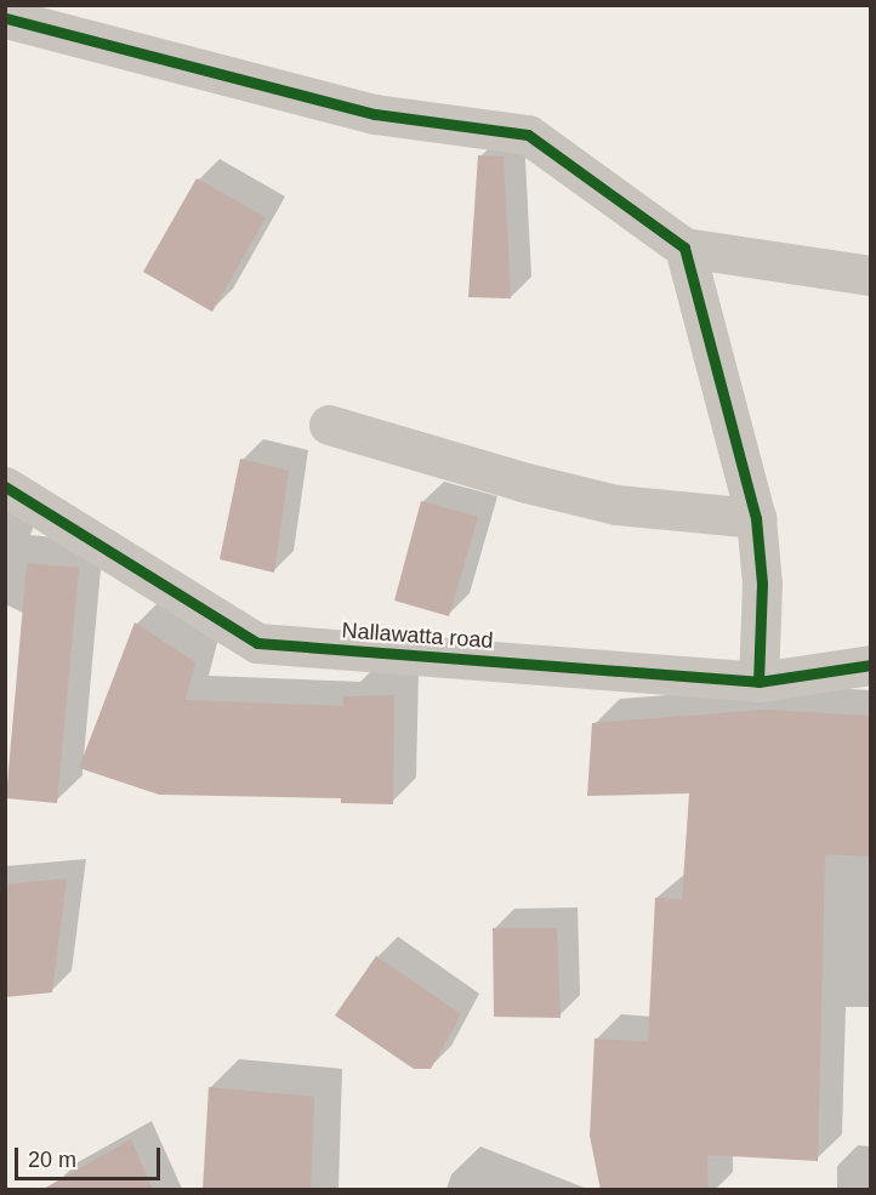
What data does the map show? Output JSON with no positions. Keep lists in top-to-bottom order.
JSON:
{
  "streets": {
    "street": ["Nallawatta road"]
  },
  "scale_bar": "20 m"
}
